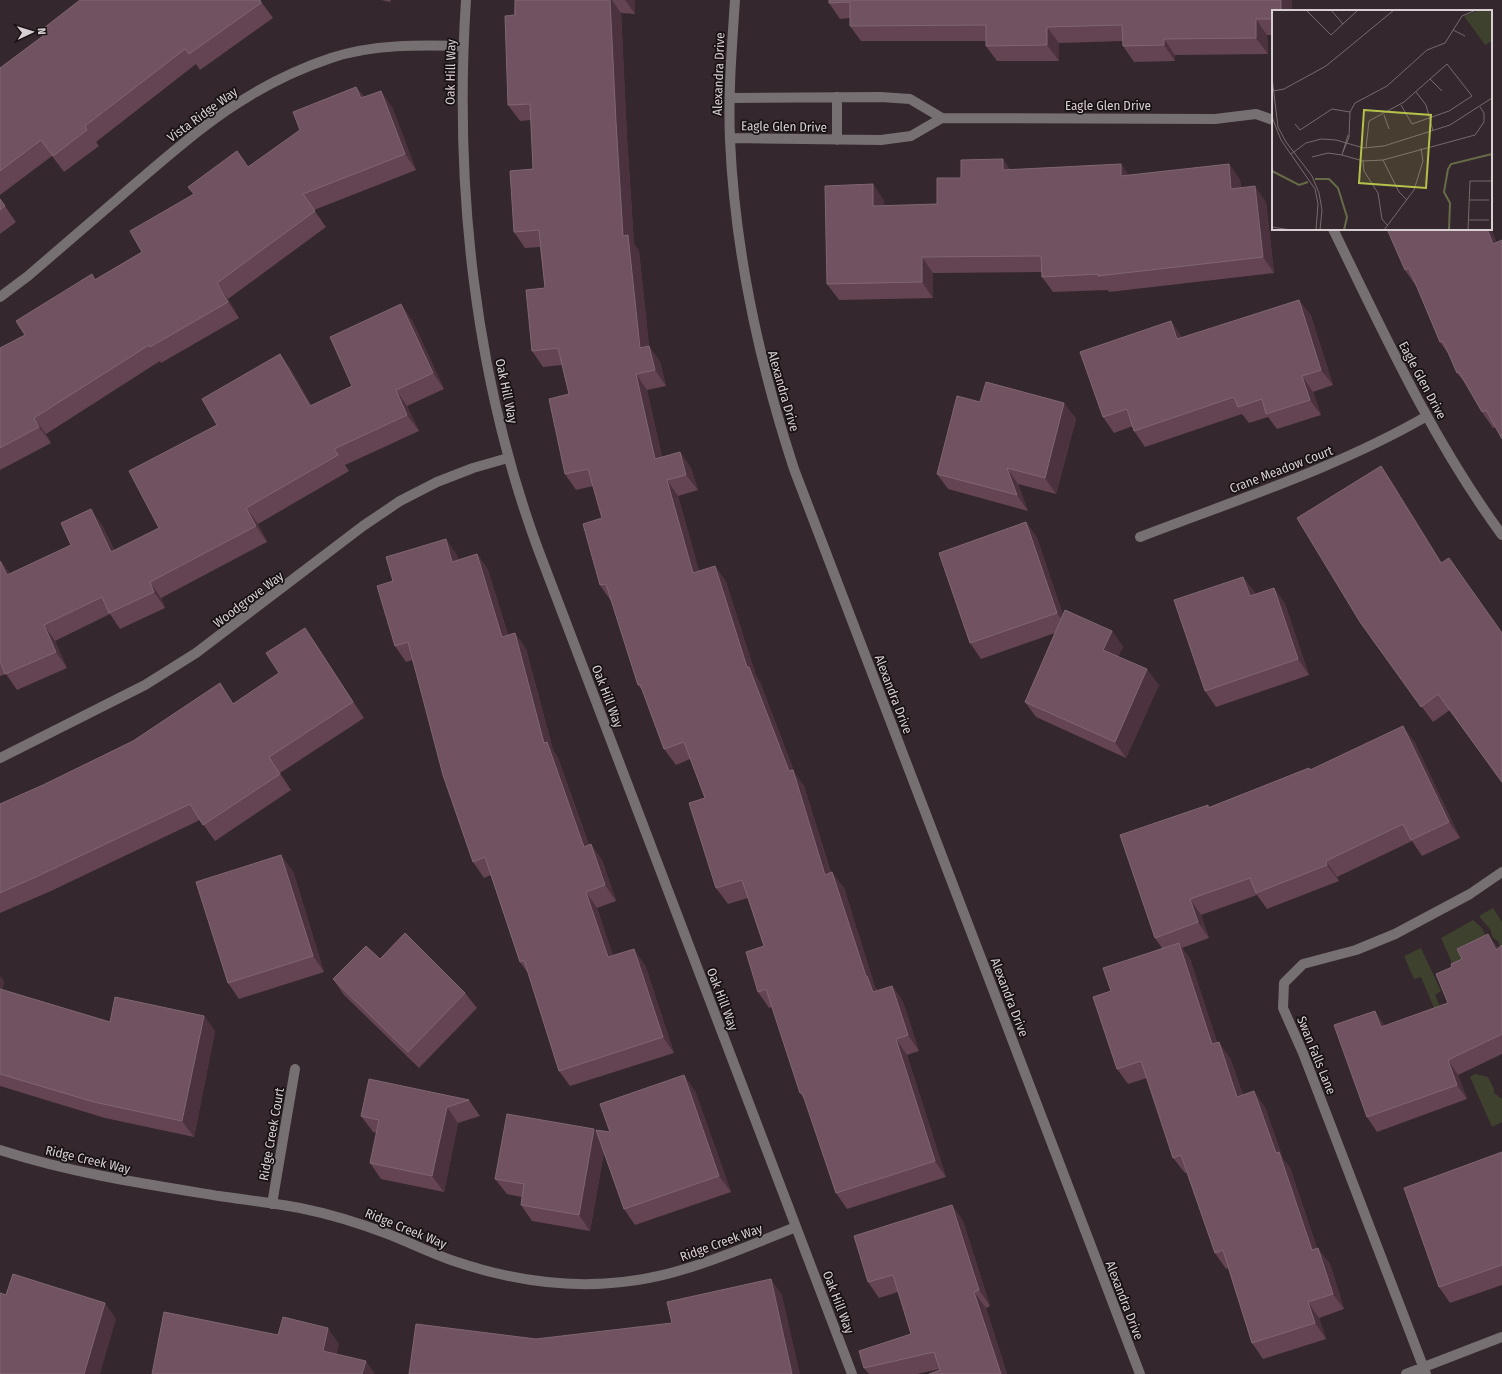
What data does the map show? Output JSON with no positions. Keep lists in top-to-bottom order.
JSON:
{
  "streets": {
    "street": [
      "Oak Hill Way",
      "Alexandra Drive",
      "Eagle Glen Drive",
      "Vista Ridge Way",
      "Crane Meadow Court",
      "Woodgrove Way",
      "Swan Falls Lane",
      "Ridge Creek Court",
      "Ridge Creek Way"
    ]
  },
  "crossings": [
    ["Oak Hill Way", "Vista Ridge Way"],
    ["Oak Hill Way", "Woodgrove Way"],
    ["Oak Hill Way", "Ridge Creek Way"],
    ["Alexandra Drive", "Eagle Glen Drive"],
    ["Eagle Glen Drive", "Crane Meadow Court"],
    ["Ridge Creek Court", "Ridge Creek Way"]
  ],
  "north": "right"
}
